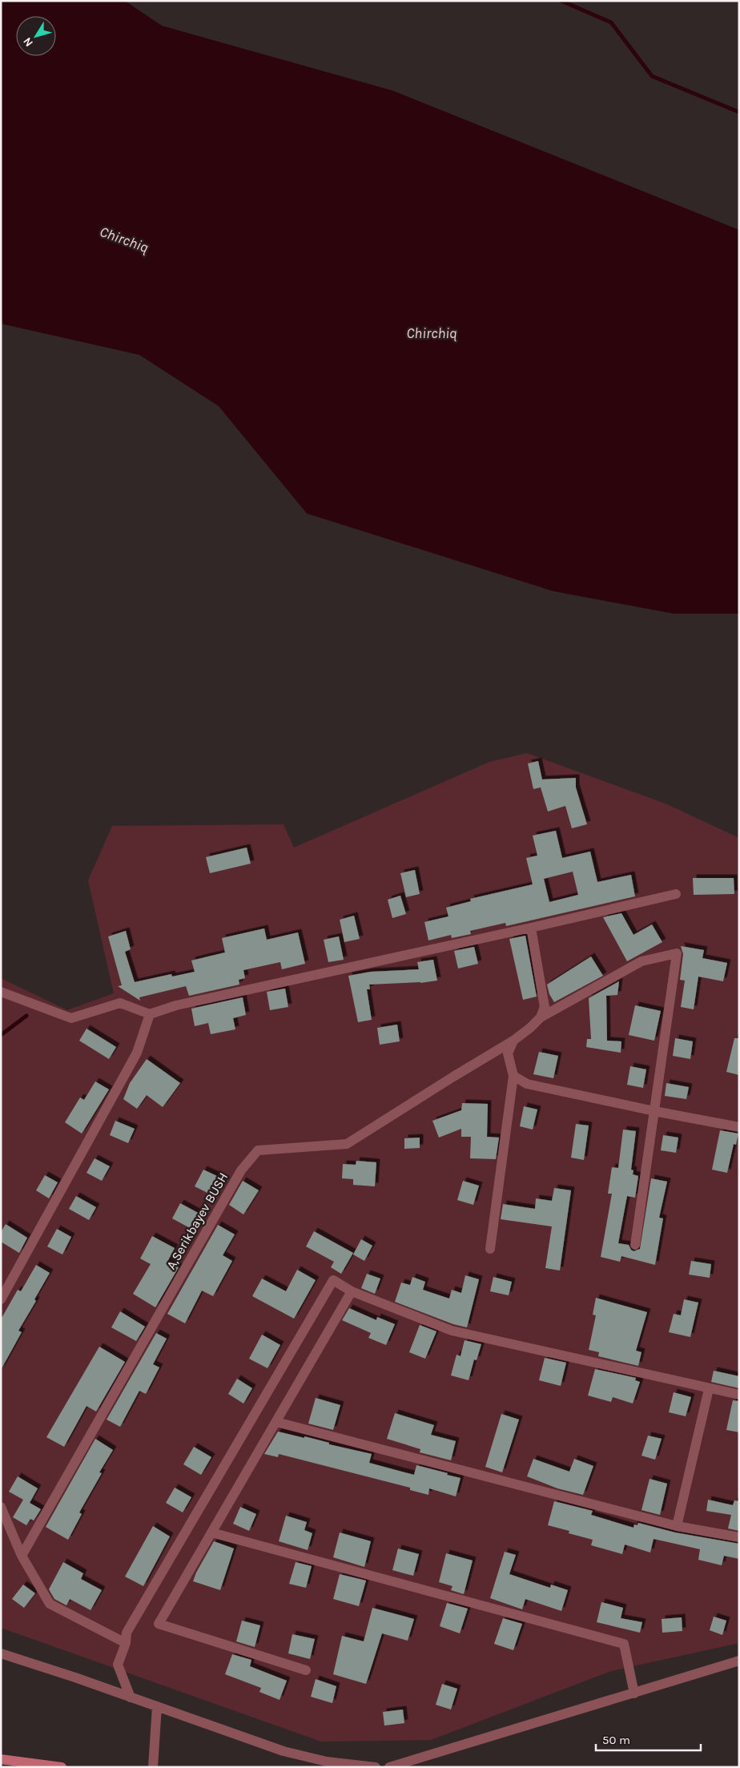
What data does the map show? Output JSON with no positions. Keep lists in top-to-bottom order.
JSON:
{
  "streets": {
    "street": ["A,Serikbayev BUSH"]
  },
  "water": ["Chirchiq"],
  "scale_bar": "50 m",
  "north": "bottom left"
}
